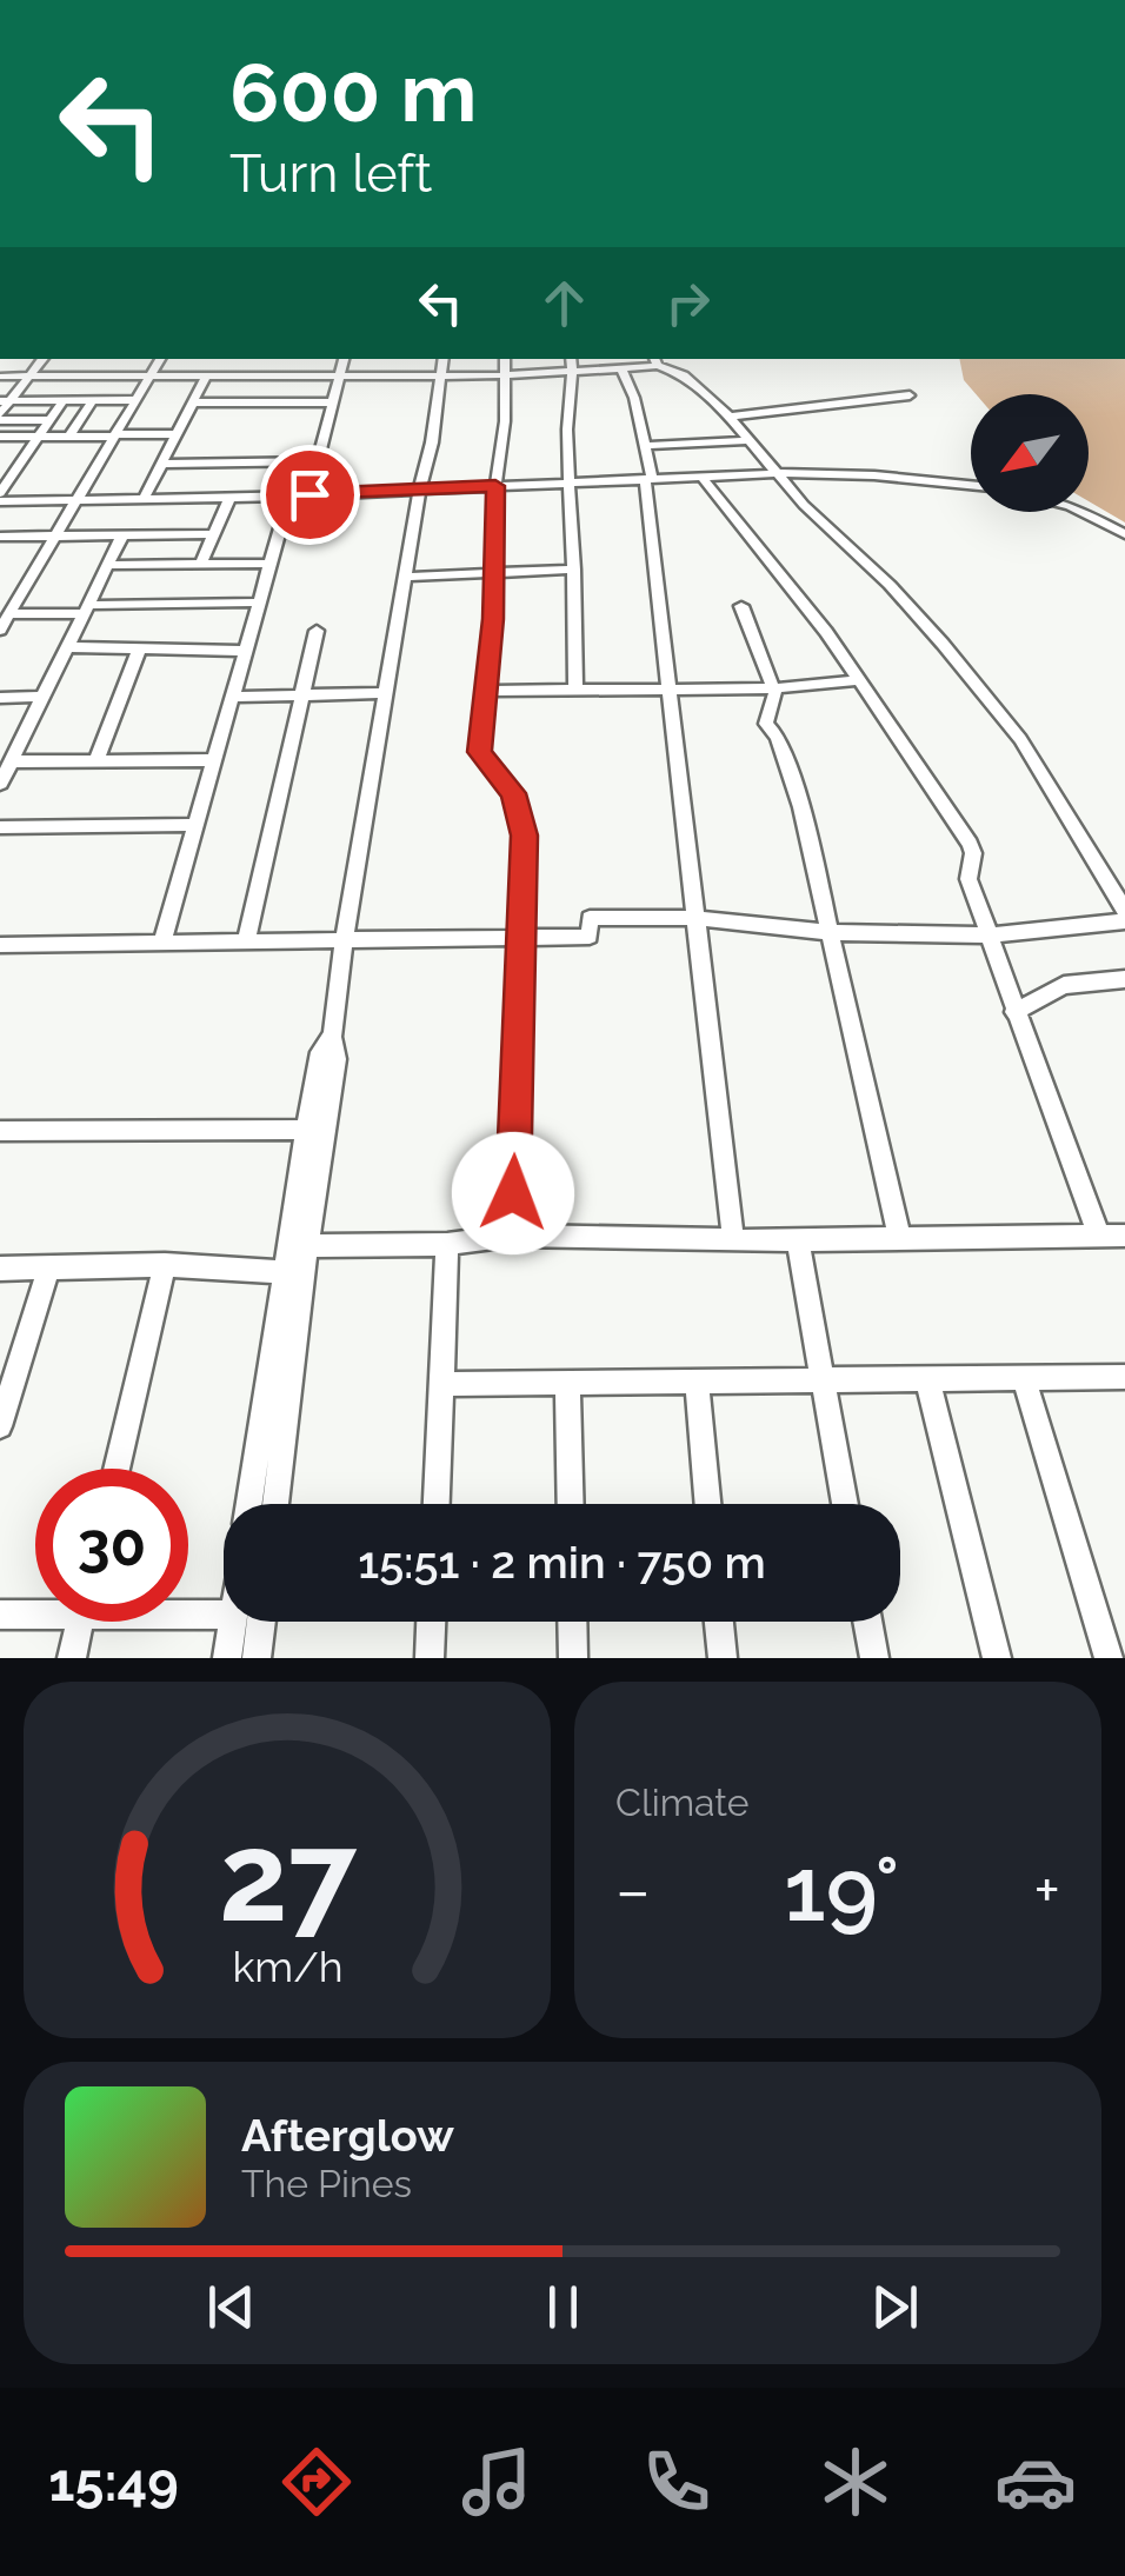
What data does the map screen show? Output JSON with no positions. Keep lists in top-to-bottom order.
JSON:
{
  "north": "bottom left",
  "page": {
    "turn": ["600 m", "Turn left"],
    "limit": "30",
    "trip": "15:51 · 2 min · 750 m",
    "tile": "Climate",
    "heat": ["−", "19°", "+"],
    "song": ["Afterglow", "The Pines"],
    "tabs": "15:49",
    "gauge": ["27", "km/h"]
  }
}
